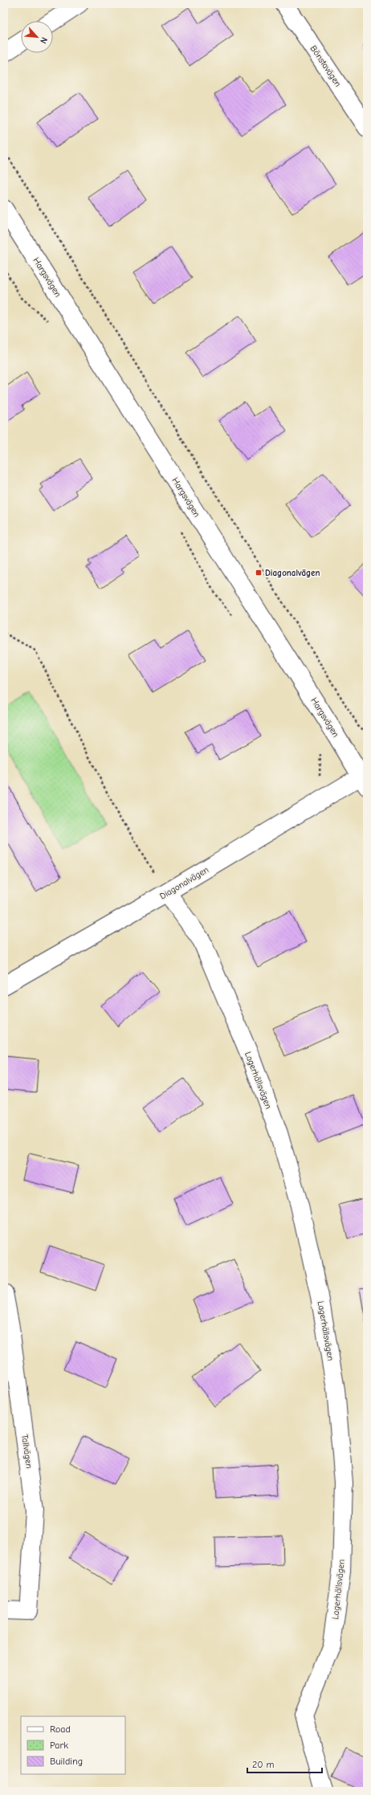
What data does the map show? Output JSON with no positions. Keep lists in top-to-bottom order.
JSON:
{
  "streets": {
    "street": [
      "Bönstavägen",
      "Hargsvägen",
      "Diagonalvägen",
      "Lagerhällsvägen",
      "Tallvägen"
    ]
  },
  "crossings": [
    ["Hargsvägen", "Diagonalvägen"],
    ["Diagonalvägen", "Lagerhällsvägen"]
  ],
  "places": {
    "transit": ["Diagonalvägen"]
  },
  "legend": ["Road", "Park", "Building"],
  "scale_bar": "20 m",
  "north": "bottom right"
}
